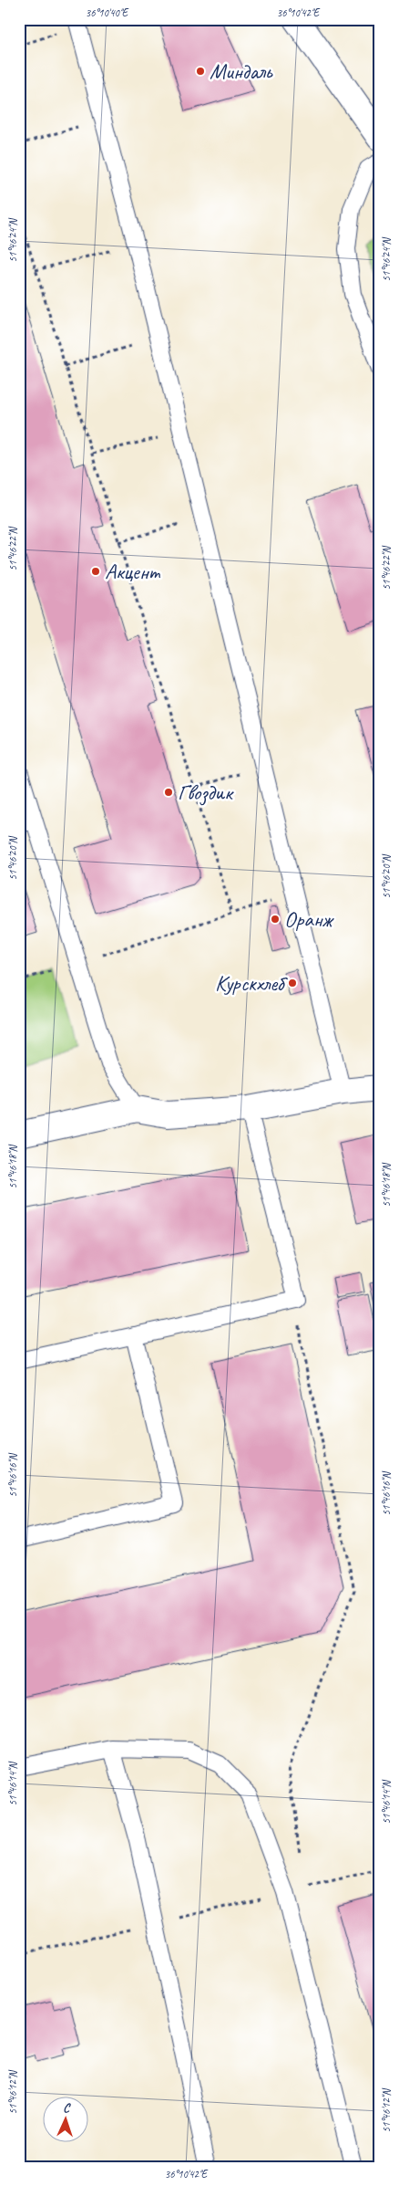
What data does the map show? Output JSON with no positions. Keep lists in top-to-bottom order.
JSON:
{
  "places": [
    "Миндаль",
    "Акцент",
    "Гвоздик",
    "Оранж",
    "Курскхлеб"
  ],
  "north": "top",
  "coordinates": [
    "36°10'40\"E",
    "36°10'42\"E",
    "51°46'24\"N",
    "51°46'22\"N",
    "51°46'20\"N",
    "51°46'18\"N",
    "51°46'16\"N",
    "51°46'14\"N",
    "51°46'12\"N"
  ]
}
